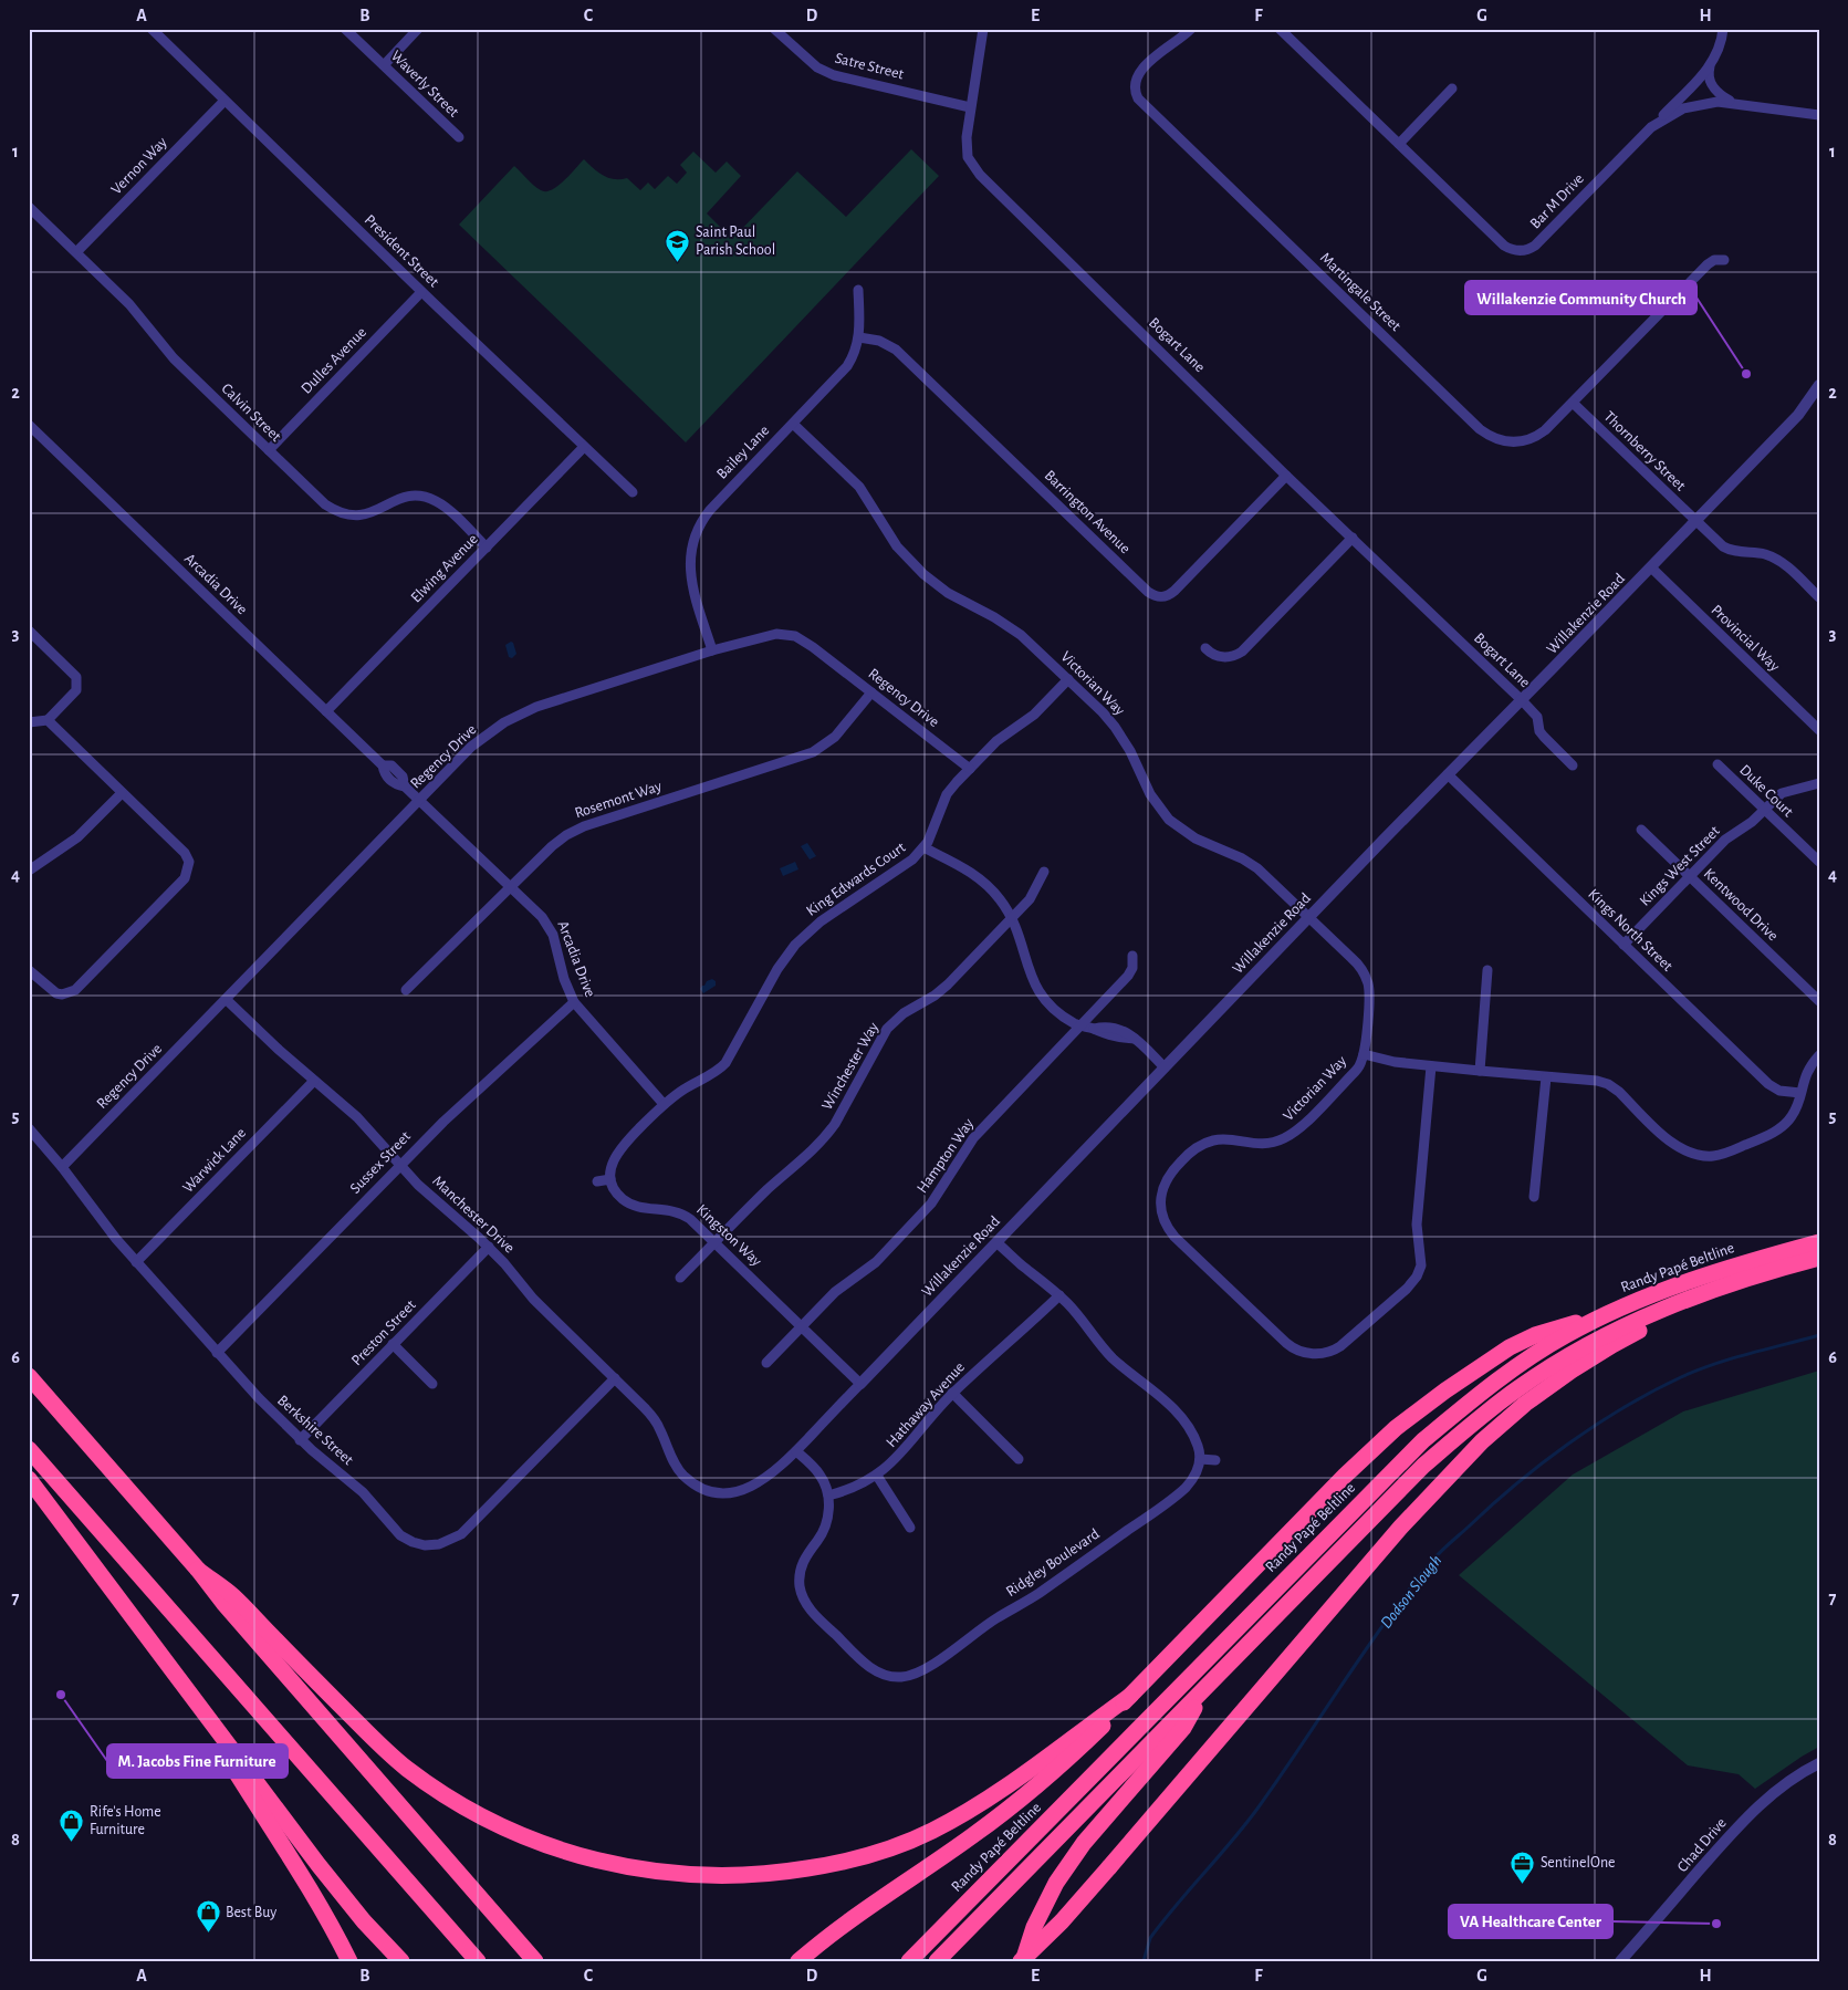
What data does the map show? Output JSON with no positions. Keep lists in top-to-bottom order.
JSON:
{
  "streets": {
    "highway": ["Randy Papé Beltline"],
    "street": [
      "Satre Street",
      "Waverly Street",
      "Vernon Way",
      "Bar M Drive",
      "President Street",
      "Martingale Street",
      "Bogart Lane",
      "Dulles Avenue",
      "Calvin Street",
      "Thornberry Street",
      "Bailey Lane",
      "Barrington Avenue",
      "Elwing Avenue",
      "Arcadia Drive",
      "Willakenzie Road",
      "Provincial Way",
      "Victorian Way",
      "Regency Drive",
      "Duke Court",
      "Rosemont Way",
      "Kings West Street",
      "King Edwards Court",
      "Kentwood Drive",
      "Kings North Street",
      "Winchester Way",
      "Hampton Way",
      "Warwick Lane",
      "Sussex Street",
      "Manchester Drive",
      "Kingston Way",
      "Preston Street",
      "Hathaway Avenue",
      "Berkshire Street",
      "Ridgley Boulevard",
      "Chad Drive"
    ]
  },
  "crossings": [
    ["Satre Street", "Bogart Lane"],
    ["Vernon Way", "President Street"],
    ["Vernon Way", "Calvin Street"],
    ["President Street", "Dulles Avenue"],
    ["President Street", "Elwing Avenue"],
    ["Martingale Street", "Thornberry Street"],
    ["Bogart Lane", "Barrington Avenue"],
    ["Bogart Lane", "Willakenzie Road"],
    ["Dulles Avenue", "Calvin Street"],
    ["Calvin Street", "Elwing Avenue"],
    ["Thornberry Street", "Willakenzie Road"],
    ["Bailey Lane", "Barrington Avenue"],
    ["Bailey Lane", "Victorian Way"],
    ["Bailey Lane", "Regency Drive"],
    ["Elwing Avenue", "Arcadia Drive"],
    ["Arcadia Drive", "Regency Drive"],
    ["Arcadia Drive", "Rosemont Way"],
    ["Arcadia Drive", "King Edwards Court"],
    ["Arcadia Drive", "Sussex Street"],
    ["Willakenzie Road", "Provincial Way"],
    ["Willakenzie Road", "Victorian Way"],
    ["Willakenzie Road", "Kings North Street"],
    ["Willakenzie Road", "Manchester Drive"],
    ["Willakenzie Road", "Kingston Way"],
    ["Victorian Way", "King Edwards Court"],
    ["Regency Drive", "Rosemont Way"],
    ["Regency Drive", "King Edwards Court"],
    ["Regency Drive", "Manchester Drive"],
    ["Regency Drive", "Berkshire Street"],
    ["Duke Court", "Kings West Street"],
    ["Kings West Street", "Kentwood Drive"],
    ["Kings West Street", "Kings North Street"],
    ["Winchester Way", "Kingston Way"],
    ["Hampton Way", "Kingston Way"],
    ["Warwick Lane", "Manchester Drive"],
    ["Warwick Lane", "Berkshire Street"],
    ["Sussex Street", "Manchester Drive"],
    ["Sussex Street", "Berkshire Street"],
    ["Manchester Drive", "Preston Street"],
    ["Manchester Drive", "Berkshire Street"],
    ["Preston Street", "Berkshire Street"],
    ["Hathaway Avenue", "Ridgley Boulevard"]
  ],
  "water": ["Dodson Slough"],
  "places": {
    "school or university": ["Saint Paul Parish School"],
    "other": ["Willakenzie Community Church", "M. Jacobs Fine Furniture", "VA Healthcare Center"],
    "shop": ["Rife's Home Furniture", "Best Buy"],
    "office": ["SentinelOne"]
  },
  "grid": {
    "columns": [
      "A",
      "B",
      "C",
      "D",
      "E",
      "F",
      "G",
      "H"
    ],
    "rows": [
      "1",
      "2",
      "3",
      "4",
      "5",
      "6",
      "7",
      "8"
    ]
  }
}
